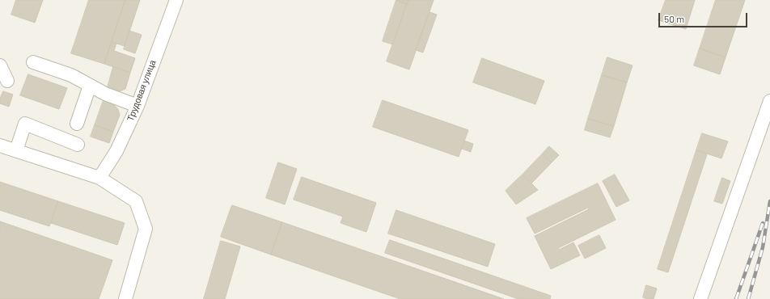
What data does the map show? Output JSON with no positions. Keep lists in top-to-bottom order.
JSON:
{
  "streets": {
    "street": ["Трудовая улица"]
  },
  "scale_bar": "50 m"
}
